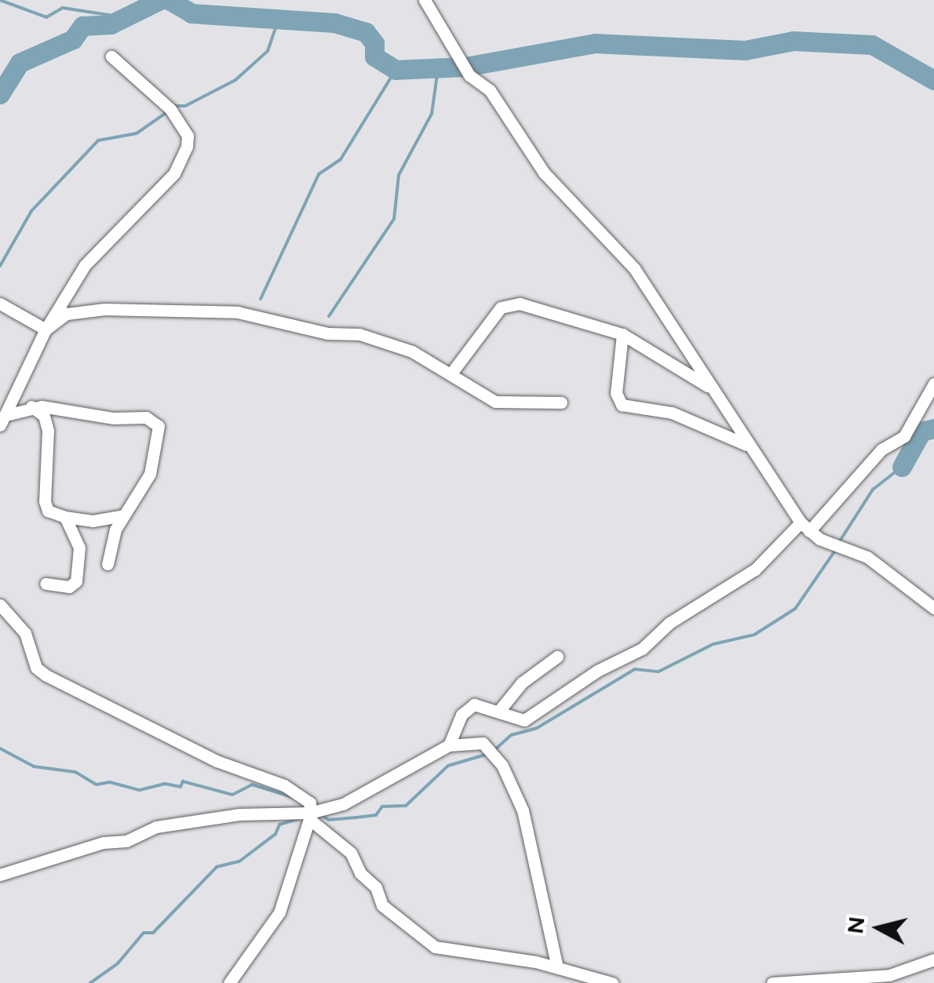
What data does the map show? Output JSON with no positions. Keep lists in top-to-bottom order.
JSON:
{
  "north": "left"
}
